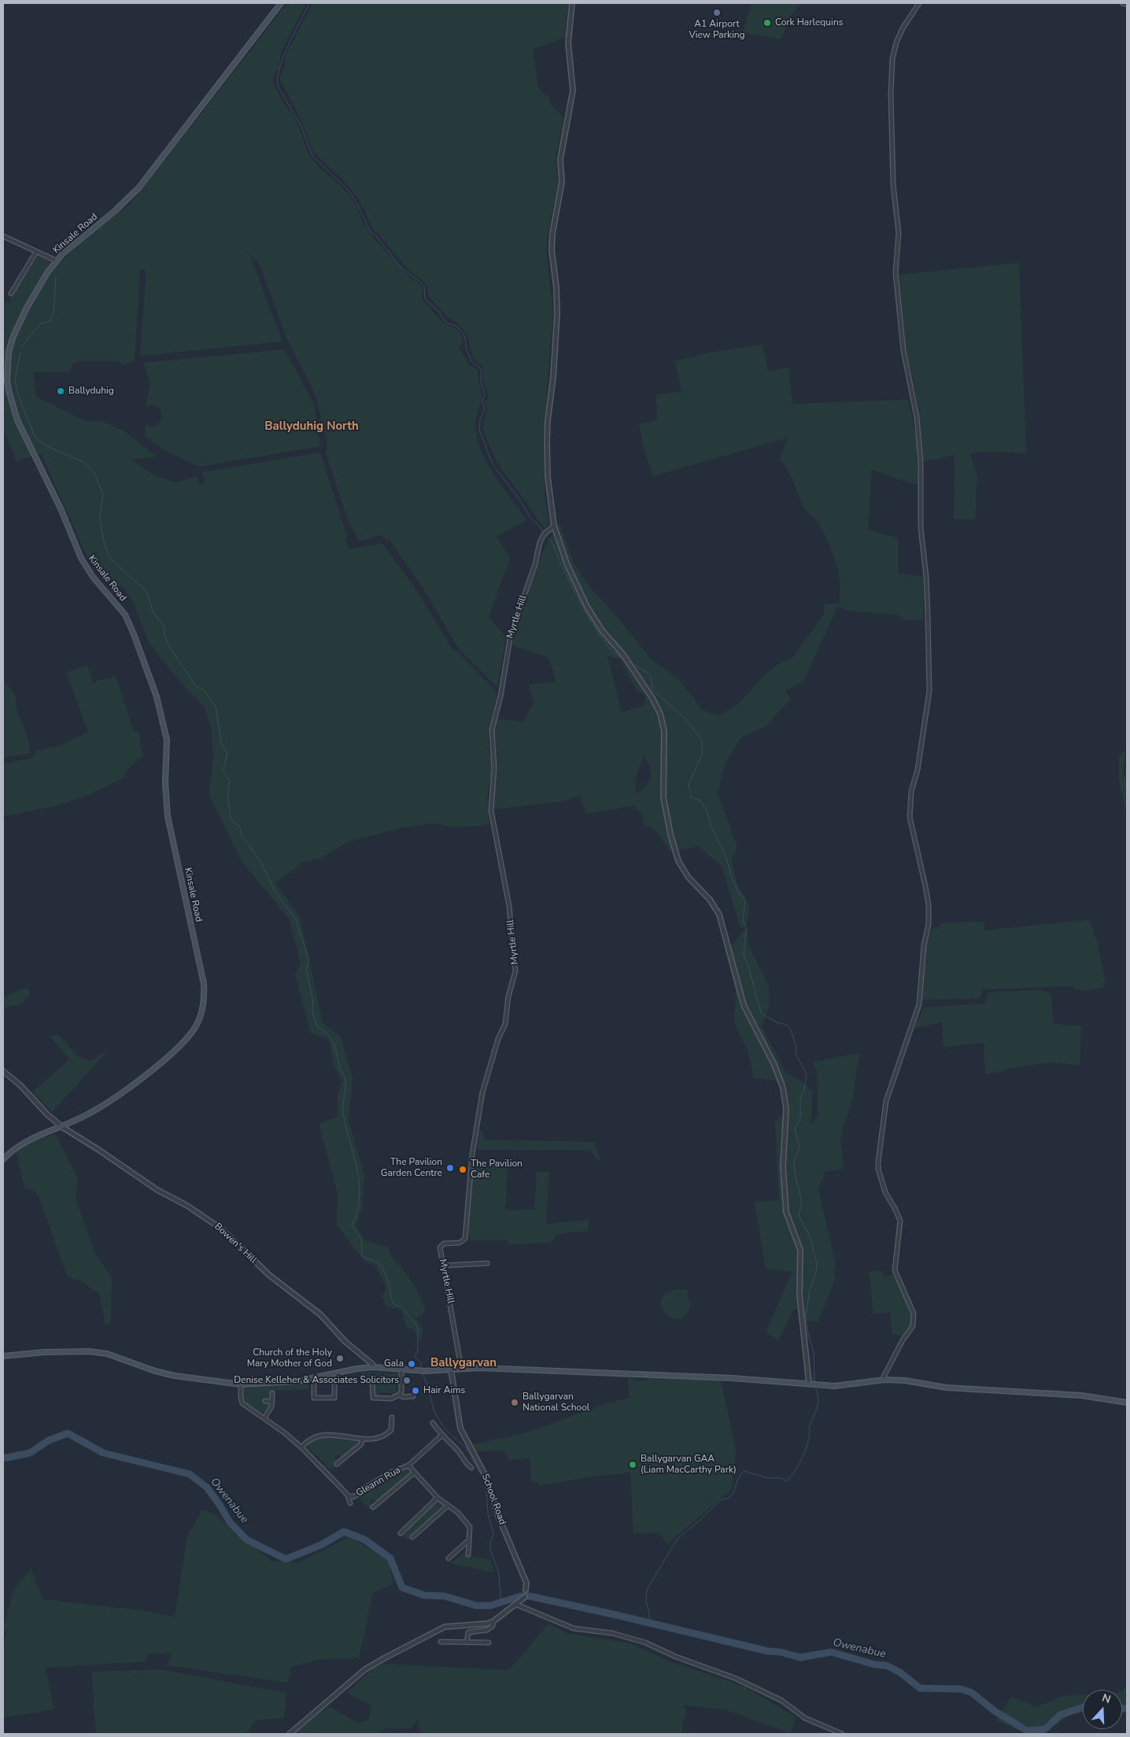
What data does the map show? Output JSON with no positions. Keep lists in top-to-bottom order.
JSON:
{
  "streets": {
    "main road": ["Kinsale Road"],
    "street": [
      "Myrtle Hill",
      "Bowen's Hill",
      "Gleann Rua",
      "School Road"
    ]
  },
  "crossings": [
    ["Kinsale Road", "Bowen's Hill"]
  ],
  "districts": ["Ballyduhig North", "Ballygarvan"],
  "water": ["Owenabue"],
  "places": [
    "A1 Airport View Parking",
    "Cork Harlequins",
    "Ballyduhig",
    "The Pavilion Garden Centre",
    "The Pavilion Cafe",
    "Church of the Holy Mary Mother of God",
    "Gala",
    "Denise Kelleher & Associates Solicitors",
    "Hair Aims",
    "Ballygarvan National School",
    "Ballygarvan GAA (Liam MacCarthy Park)"
  ],
  "north": "top"
}
